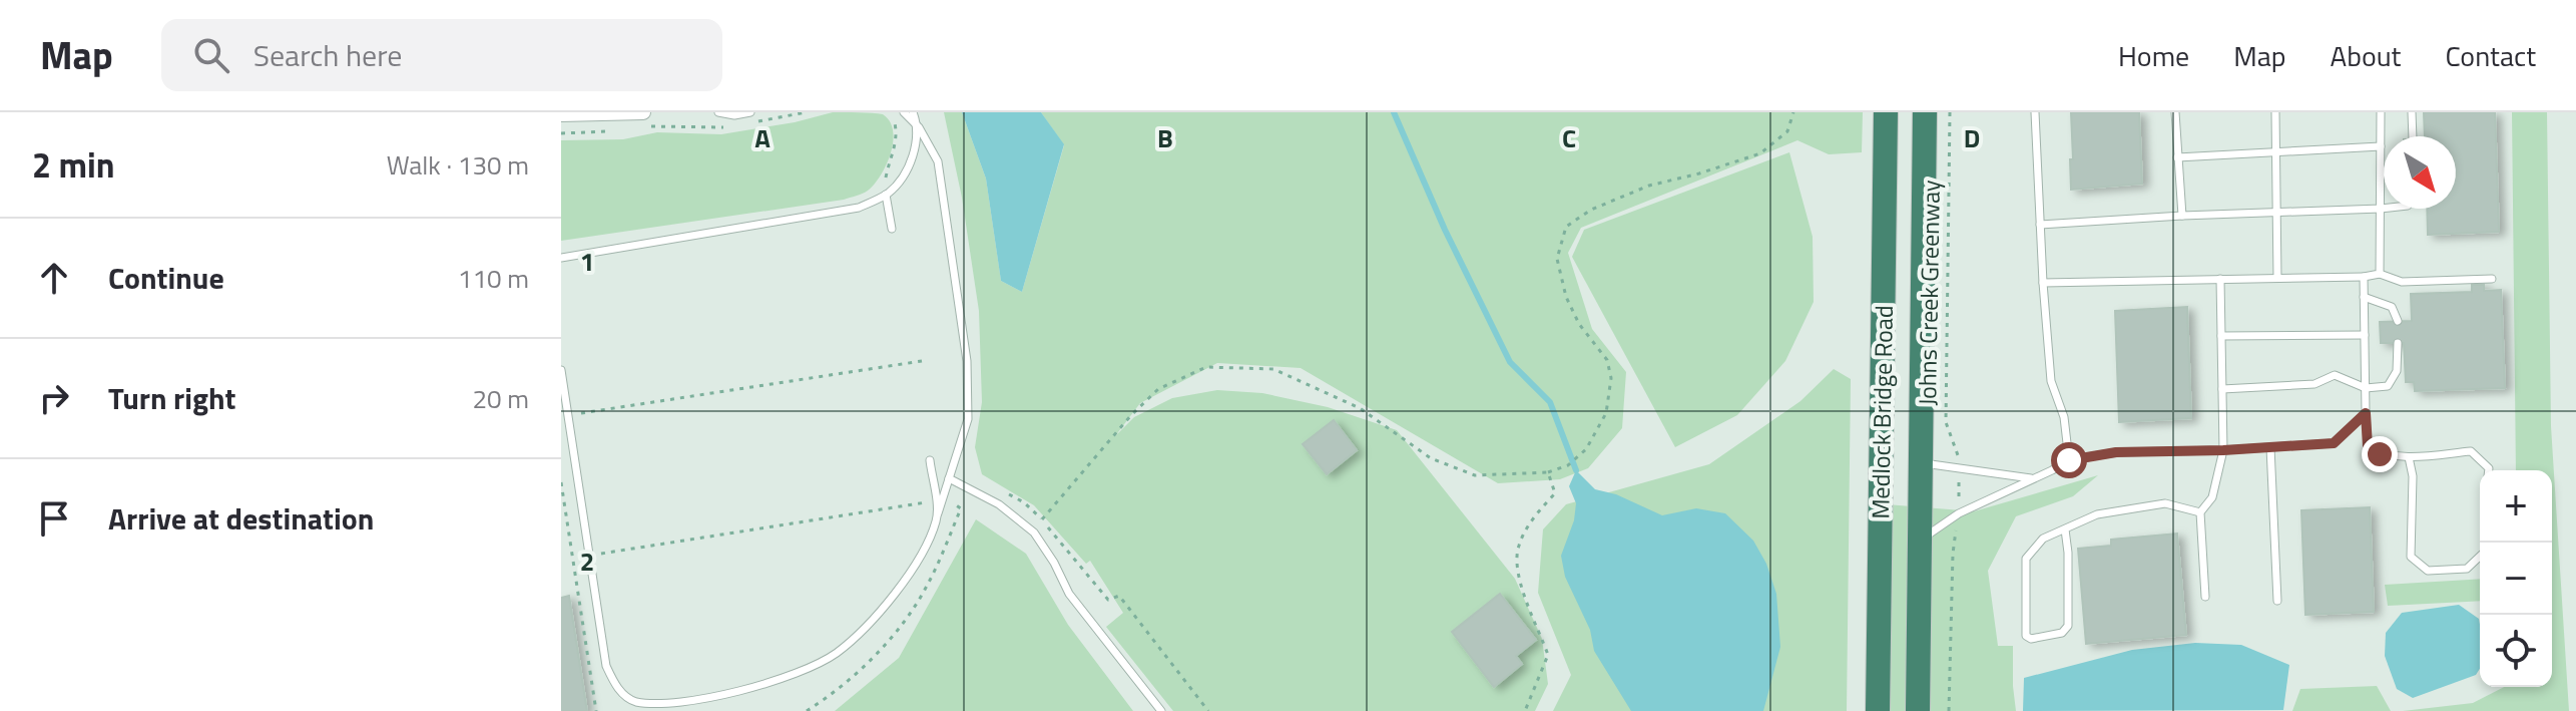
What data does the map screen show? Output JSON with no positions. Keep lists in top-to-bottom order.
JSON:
{
  "streets": {
    "highway": ["Medlock Bridge Road"],
    "path": ["Johns Creek Greenway"]
  },
  "north": "bottom right",
  "page": {
    "header": "Map",
    "search": "Search here",
    "nav": [
      "Home",
      "Map",
      "About",
      "Contact"
    ],
    "heading": ["2 min", "Walk · 130 m"],
    "list": [
      ["Continue", "110 m"],
      ["Turn right", "20 m"],
      "Arrive at destination"
    ],
    "map_buttons": ["+", "−"]
  },
  "grid": {
    "columns": [
      "A",
      "B",
      "C",
      "D"
    ],
    "rows": ["1", "2"]
  }
}
